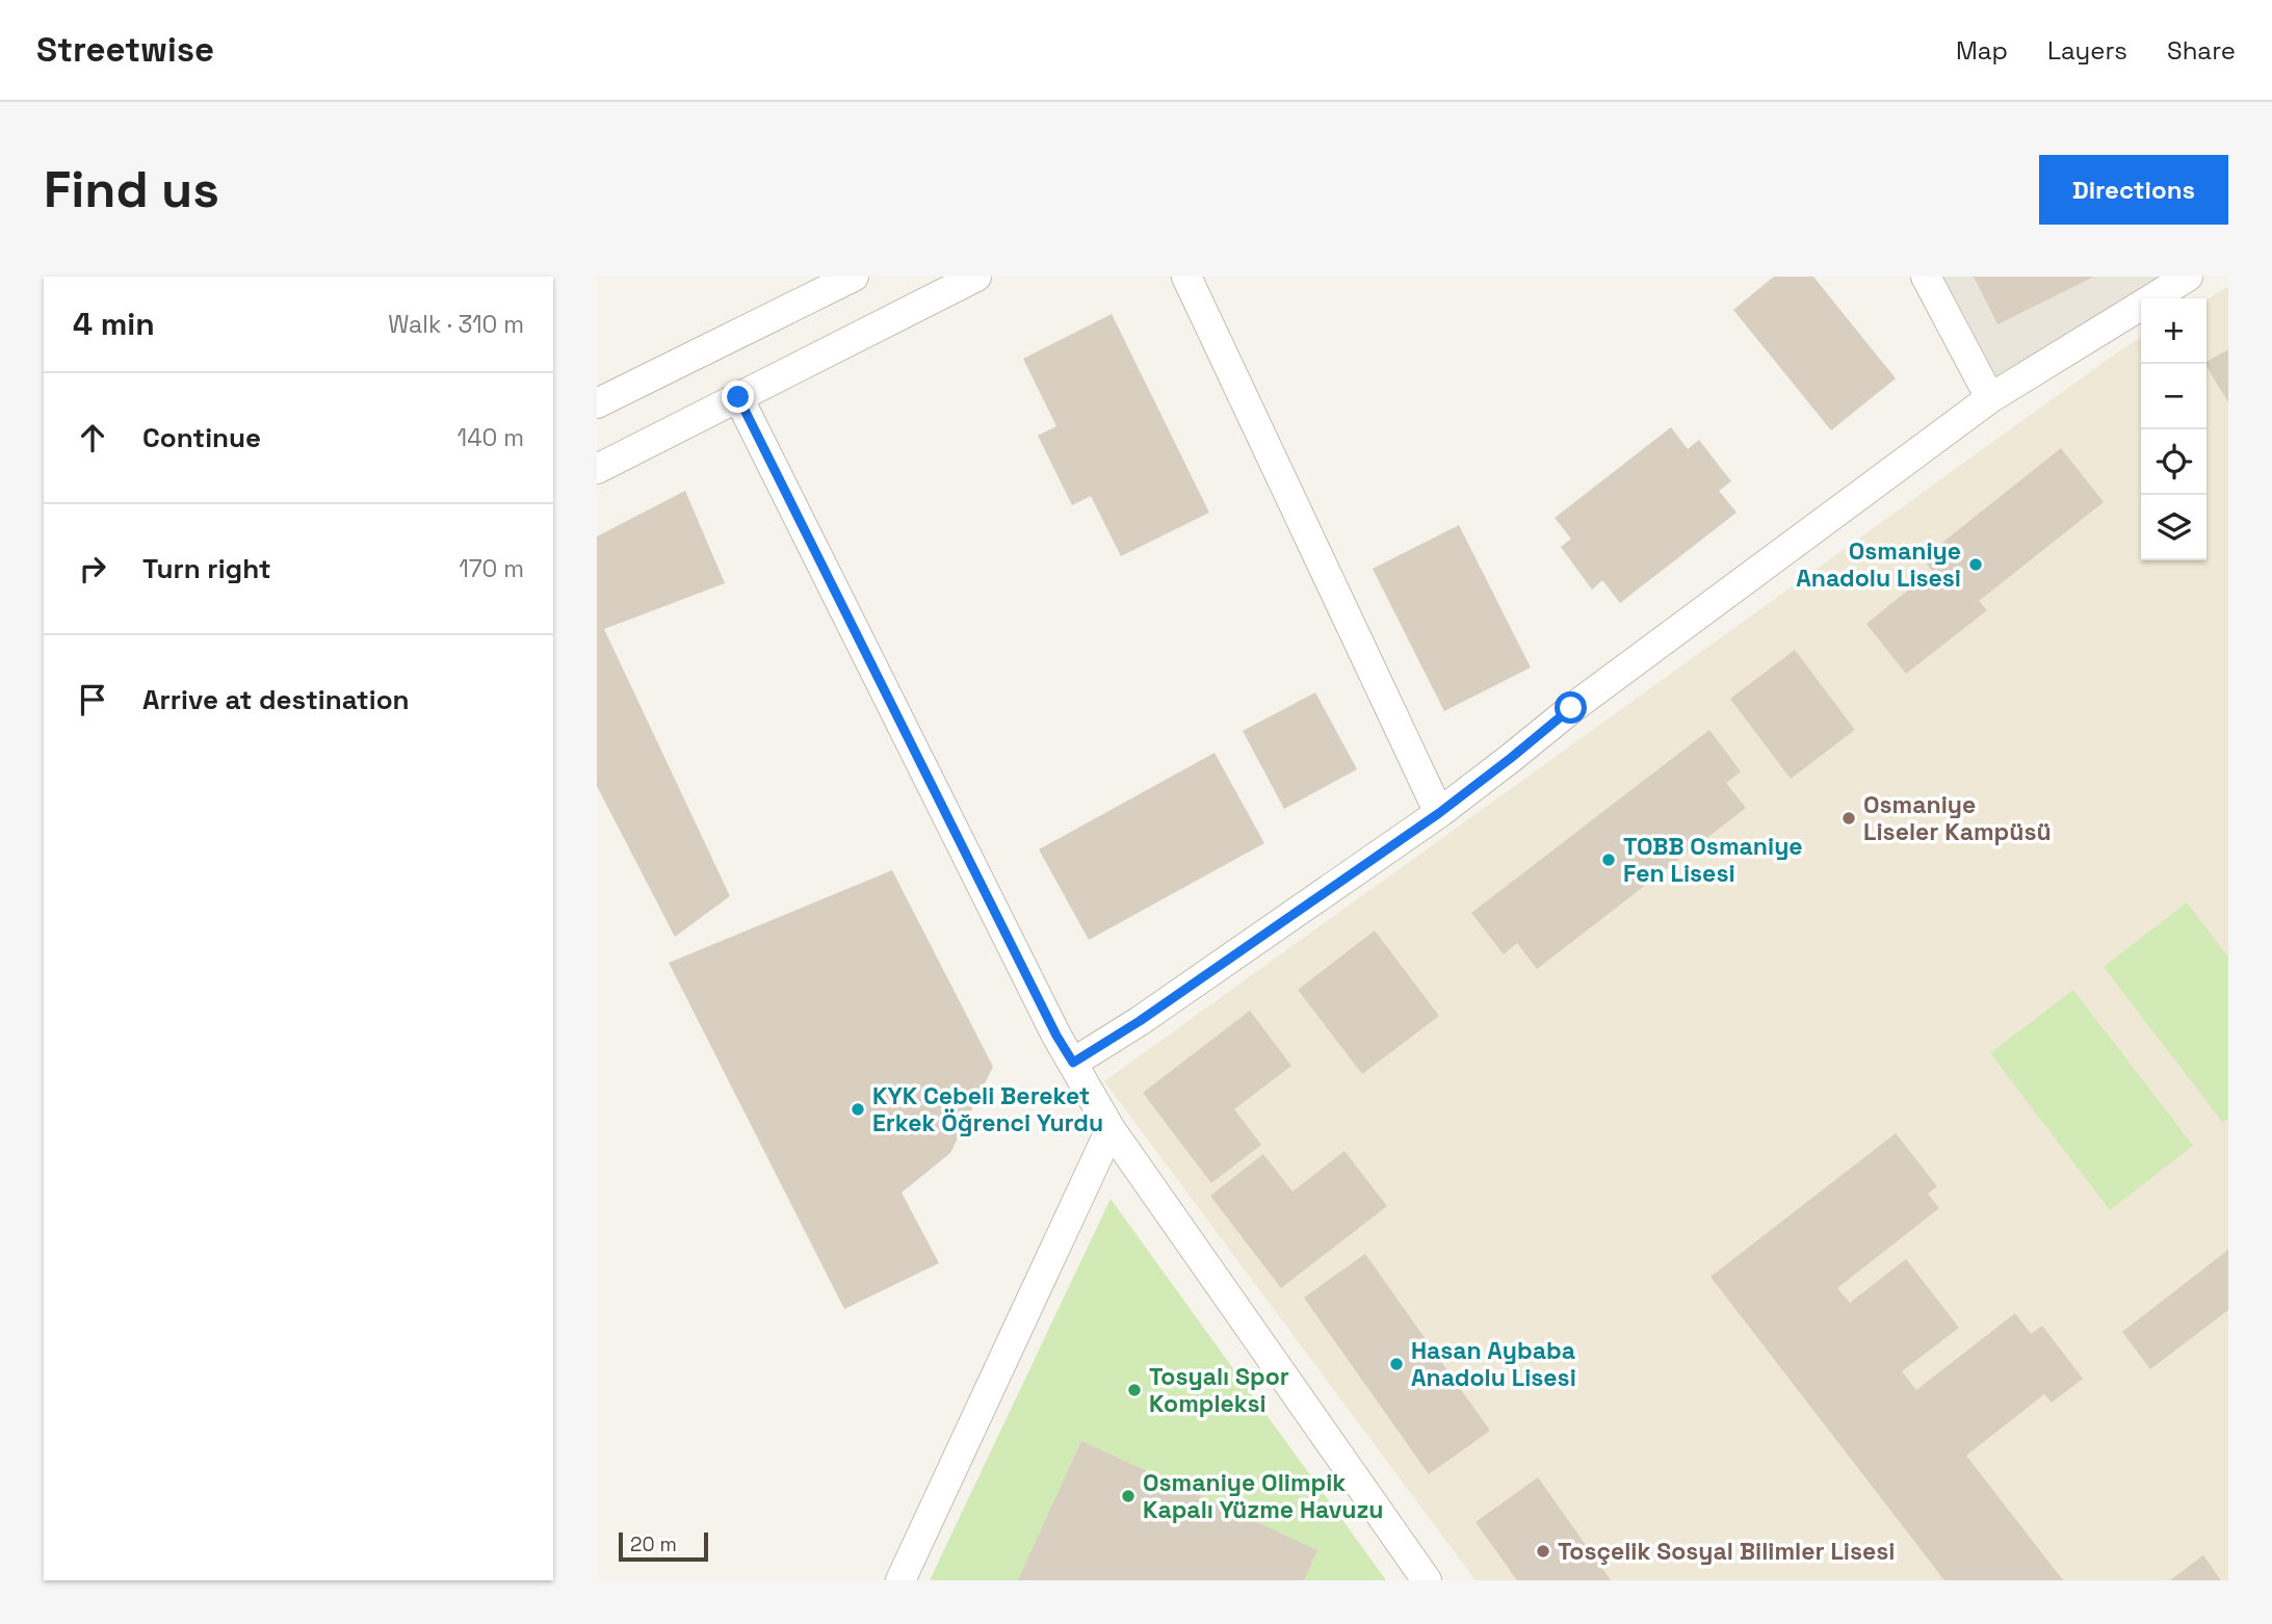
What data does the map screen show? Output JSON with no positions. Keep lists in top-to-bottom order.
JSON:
{
  "places": [
    "Osmaniye Anadolu Lisesi",
    "Osmaniye Liseler Kampüsü",
    "TOBB Osmaniye Fen Lisesi",
    "KYK Cebeli Bereket Erkek Öğrenci Yurdu",
    "Hasan Aybaba Anadolu Lisesi",
    "Tosyalı Spor Kompleksi",
    "Osmaniye Olimpik Kapalı Yüzme Havuzu",
    "Tosçelik Sosyal Bilimler Lisesi"
  ],
  "scale_bar": "20 m",
  "page": {
    "header": "Streetwise",
    "nav": ["Map", "Layers", "Share"],
    "buttons": "Directions",
    "title": "Find us",
    "heading": ["4 min", "Walk · 310 m"],
    "map_buttons": ["+", "−"],
    "list": [
      ["Continue", "140 m"],
      ["Turn right", "170 m"],
      "Arrive at destination"
    ],
    "scale": "20 m"
  }
}
